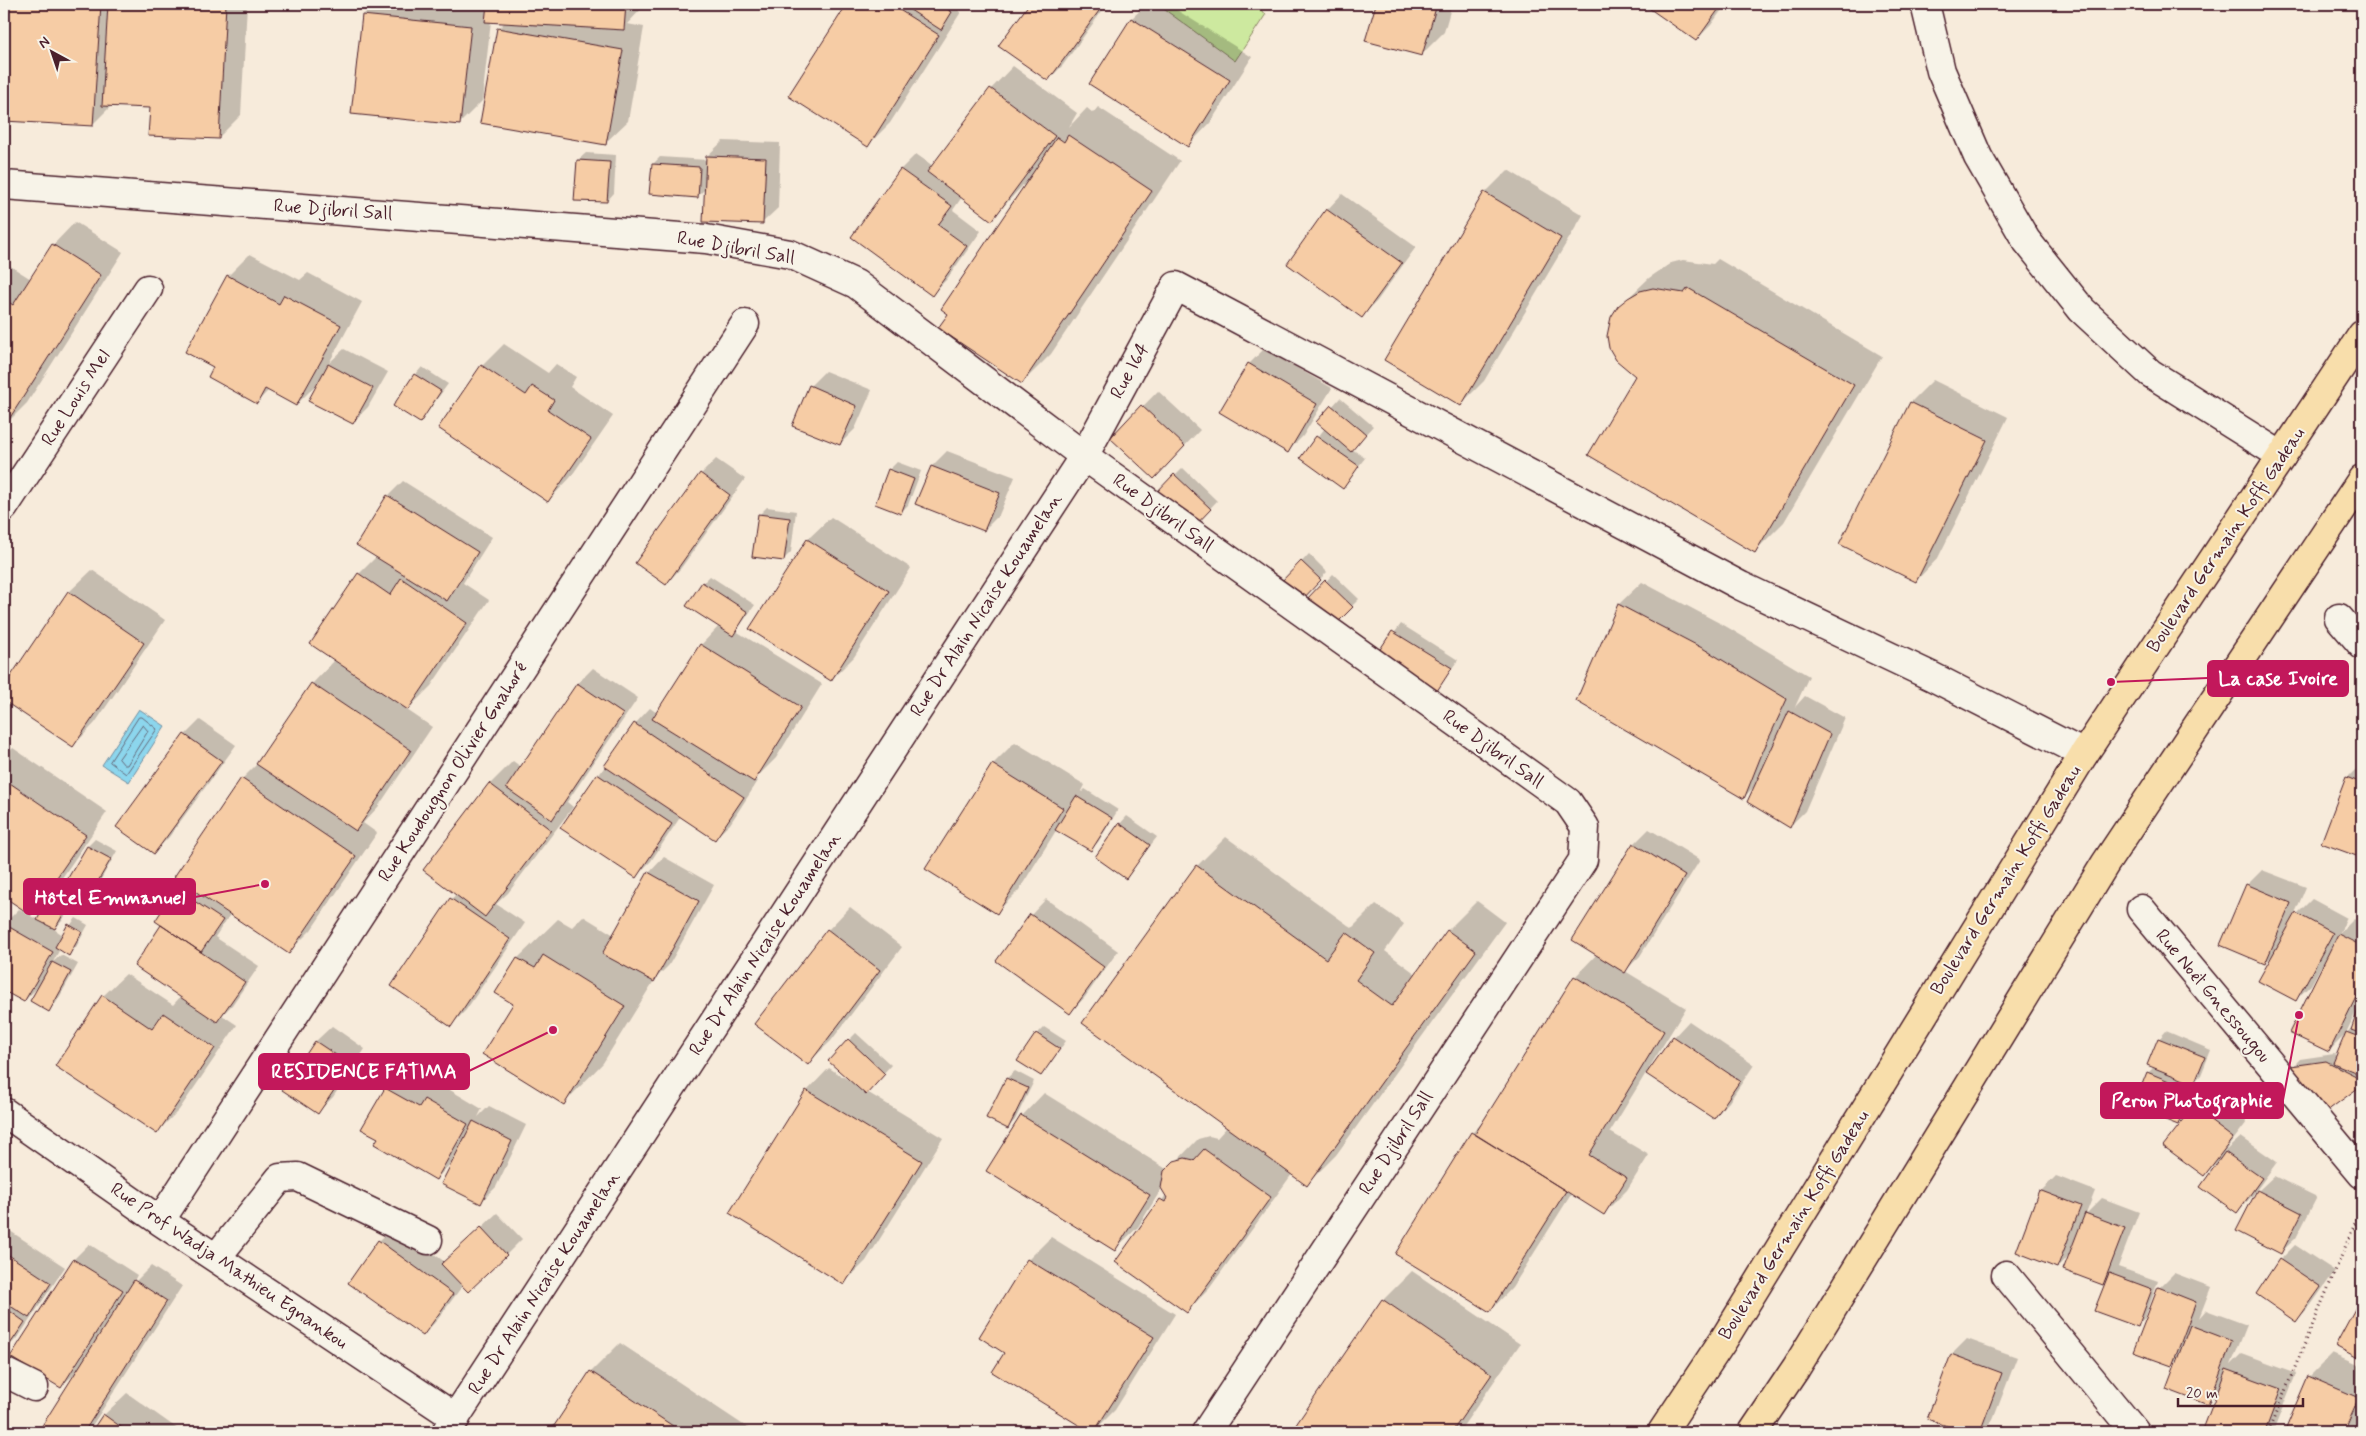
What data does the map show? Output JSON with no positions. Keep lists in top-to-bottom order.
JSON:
{
  "streets": {
    "main road": ["Boulevard Germain Koffi Gadeau"],
    "street": [
      "Rue Djibril Sall",
      "Rue I64",
      "Rue Louis Mel",
      "Rue Dr Alain Nicaise Kouamelan",
      "Rue Koudougnon Olivier Gnahoré",
      "Rue Noël Gnessougou",
      "Rue Prof Wadja Mathieu Egnankou"
    ]
  },
  "crossings": [
    ["Rue Djibril Sall", "Rue I64"],
    ["Rue Djibril Sall", "Rue Dr Alain Nicaise Kouamelan"],
    ["Rue I64", "Boulevard Germain Koffi Gadeau"],
    ["Rue I64", "Rue Dr Alain Nicaise Kouamelan"],
    ["Rue Dr Alain Nicaise Kouamelan", "Rue Prof Wadja Mathieu Egnankou"],
    ["Rue Koudougnon Olivier Gnahoré", "Rue Prof Wadja Mathieu Egnankou"]
  ],
  "places": [
    "La case Ivoire",
    "Hôtel Emmanuel",
    "Peron Photographie",
    "RESIDENCE FATIMA"
  ],
  "scale_bar": "20 m",
  "north": "top left"
}
